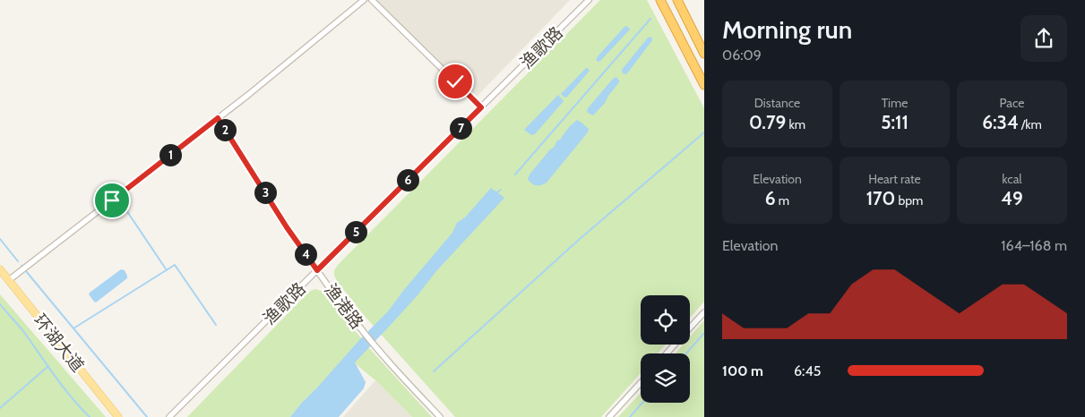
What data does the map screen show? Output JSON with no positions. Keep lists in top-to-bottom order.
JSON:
{
  "streets": {
    "main road": ["环湖大道"],
    "street": ["渔歌路", "渔港路"]
  },
  "crossings": [
    ["渔歌路", "渔港路"]
  ],
  "page": {
    "heading": ["Morning run", "06:09"],
    "stats": [
      ["Distance", "0.79 km"],
      ["Time", "5:11"],
      ["Pace", "6:34 /km"],
      ["Elevation", "6 m"],
      ["Heart rate", "170 bpm"],
      ["kcal", "49"]
    ],
    "pins": [
      "7",
      "2",
      "1",
      "6",
      "3",
      "5",
      "4"
    ],
    "chart": ["Elevation", "164–168 m"],
    "list": [
      {
        "name": "100 m",
        "note": "6:45"
      }
    ]
  }
}
